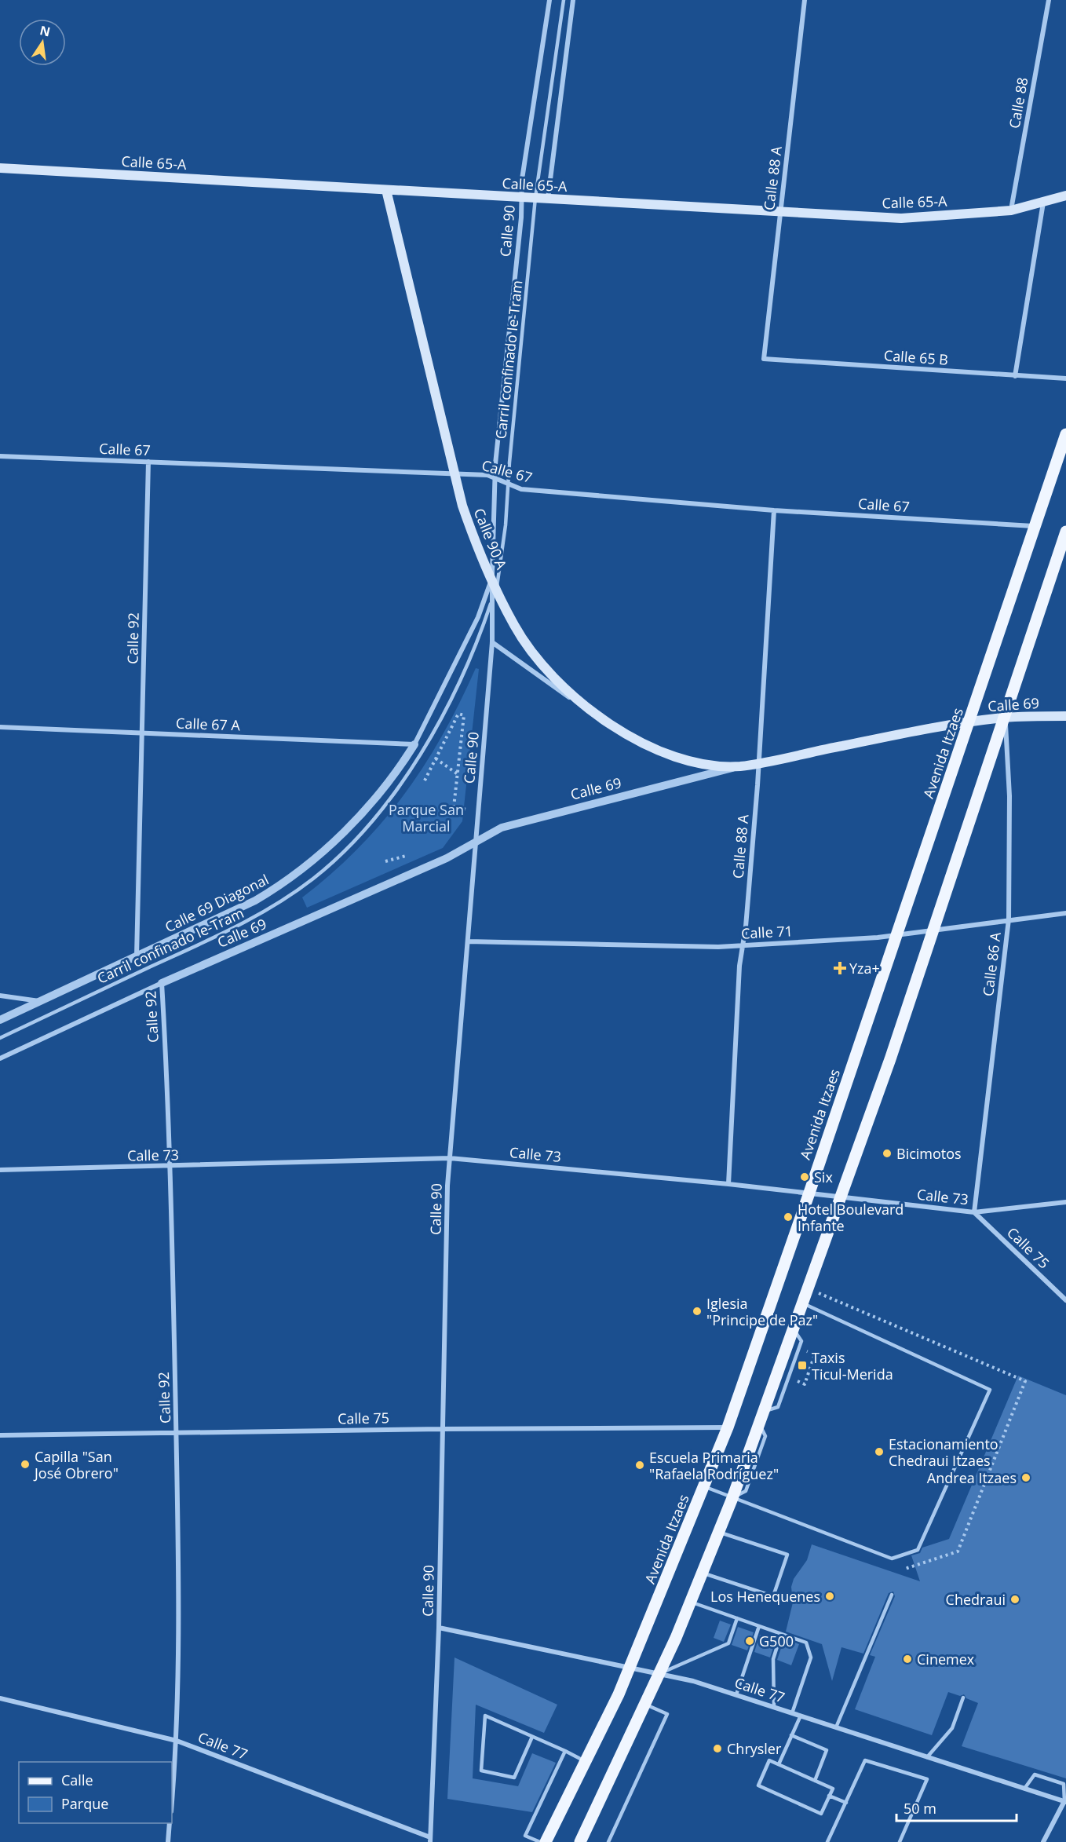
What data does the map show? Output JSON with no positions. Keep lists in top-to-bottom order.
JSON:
{
  "streets": {
    "main road": [
      "Calle 65-A",
      "Calle 90 A",
      "Calle 69",
      "Avenida Itzaes"
    ],
    "street": [
      "Calle 88",
      "Calle 88 A",
      "Calle 90",
      "Calle 65 B",
      "Calle 67",
      "Calle 92",
      "Calle 67 A",
      "Calle 69 Diagonal",
      "Calle 71",
      "Calle 86 A",
      "Calle 73",
      "Calle 75",
      "Calle 77"
    ],
    "lane": ["Carril confinado Ie-Tram"]
  },
  "crossings": [
    ["Calle 88", "Calle 65-A"],
    ["Calle 65-A", "Calle 88 A"],
    ["Calle 65-A", "Calle 90"],
    ["Calle 65-A", "Carril confinado Ie-Tram"],
    ["Calle 65-A", "Calle 90 A"],
    ["Calle 88 A", "Calle 65 B"],
    ["Calle 88 A", "Calle 67"],
    ["Calle 88 A", "Calle 69"],
    ["Calle 88 A", "Calle 71"],
    ["Calle 88 A", "Calle 73"],
    ["Calle 90", "Carril confinado Ie-Tram"],
    ["Calle 90", "Calle 67"],
    ["Calle 90", "Calle 90 A"],
    ["Calle 90", "Calle 69"],
    ["Calle 90", "Calle 69 Diagonal"],
    ["Calle 90", "Calle 71"],
    ["Calle 90", "Calle 73"],
    ["Calle 90", "Calle 75"],
    ["Calle 90", "Calle 77"],
    ["Carril confinado Ie-Tram", "Calle 67"],
    ["Carril confinado Ie-Tram", "Calle 90 A"],
    ["Calle 67", "Calle 90 A"],
    ["Calle 67", "Calle 92"],
    ["Calle 67", "Avenida Itzaes"],
    ["Calle 90 A", "Calle 69"],
    ["Calle 90 A", "Calle 69 Diagonal"],
    ["Calle 92", "Calle 69"],
    ["Calle 92", "Calle 67 A"],
    ["Calle 92", "Calle 69 Diagonal"],
    ["Calle 92", "Calle 73"],
    ["Calle 92", "Calle 75"],
    ["Calle 92", "Calle 77"],
    ["Calle 69", "Avenida Itzaes"],
    ["Calle 69", "Calle 86 A"],
    ["Calle 67 A", "Calle 69 Diagonal"],
    ["Avenida Itzaes", "Calle 71"],
    ["Avenida Itzaes", "Calle 73"],
    ["Avenida Itzaes", "Calle 75"],
    ["Avenida Itzaes", "Calle 77"],
    ["Calle 71", "Calle 86 A"],
    ["Calle 86 A", "Calle 73"],
    ["Calle 86 A", "Calle 75"],
    ["Calle 73", "Calle 75"]
  ],
  "parks": ["Parque San Marcial"],
  "places": {
    "health": ["Yza+"],
    "other": [
      "Bicimotos",
      "Six",
      "Hotel Boulevard Infante",
      "Iglesia \"Principe de Paz\"",
      "Estacionamiento Chedraui Itzaes",
      "Capilla \"San José Obrero\"",
      "Escuela Primaria \"Rafaela Rodríguez\"",
      "Andrea Itzaes",
      "Los Henequenes",
      "Chedraui",
      "G500",
      "Cinemex",
      "Chrysler"
    ],
    "transit": ["Taxis Ticul-Merida"]
  },
  "legend": ["Calle", "Parque"],
  "scale_bar": "50 m",
  "north": "top"
}
